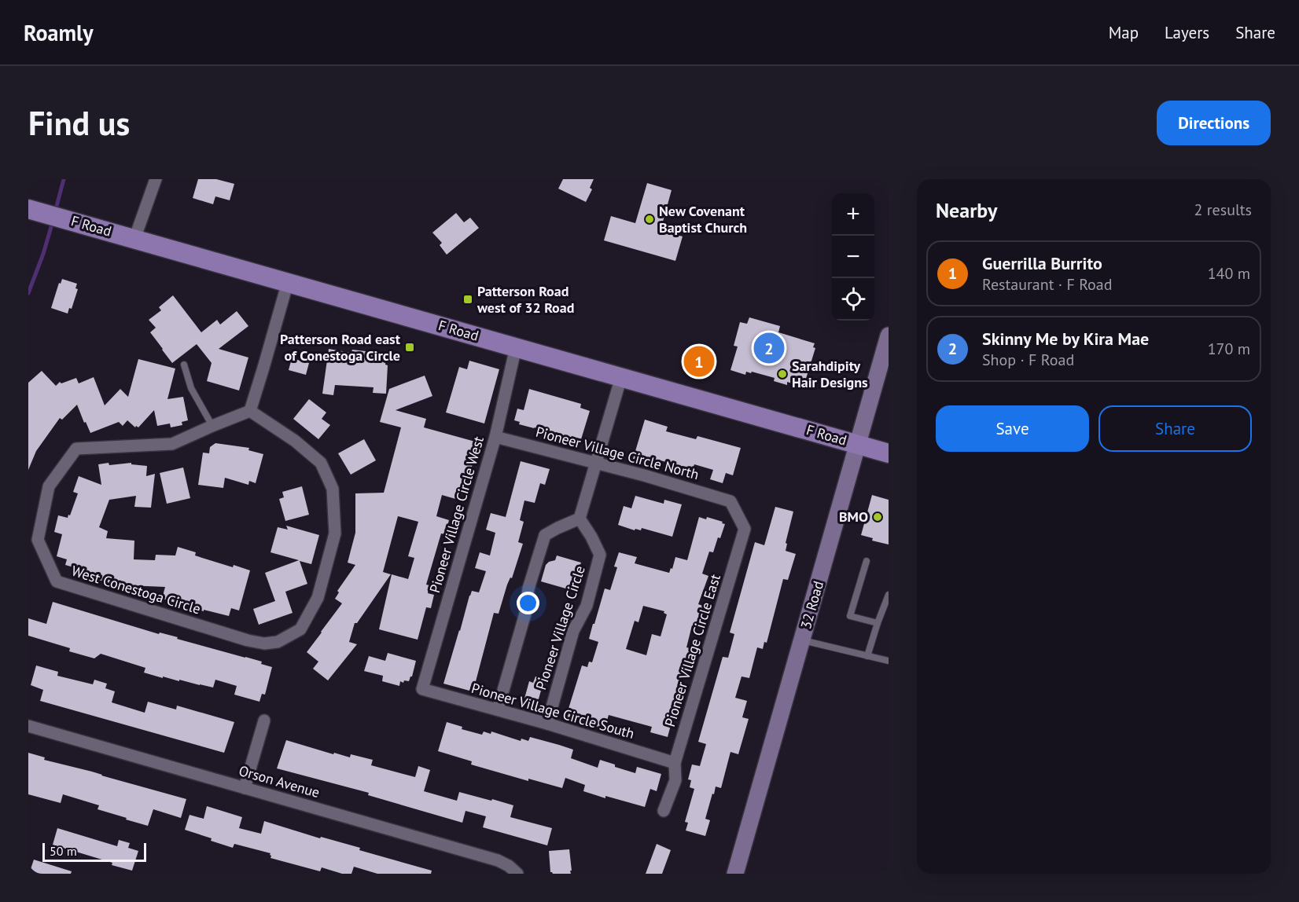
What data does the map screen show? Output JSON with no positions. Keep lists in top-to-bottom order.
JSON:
{
  "streets": {
    "main road": ["F Road"],
    "street": [
      "Pioneer Village Circle North",
      "Pioneer Village Circle West",
      "West Conestoga Circle",
      "32 Road",
      "Pioneer Village Circle",
      "Pioneer Village Circle East",
      "Pioneer Village Circle South",
      "Orson Avenue"
    ]
  },
  "crossings": [
    ["F Road", "Pioneer Village Circle West"],
    ["F Road", "32 Road"],
    ["Pioneer Village Circle North", "Pioneer Village Circle West"],
    ["Pioneer Village Circle North", "Pioneer Village Circle East"],
    ["Pioneer Village Circle West", "Pioneer Village Circle South"],
    ["Pioneer Village Circle", "Pioneer Village Circle South"],
    ["Pioneer Village Circle East", "Pioneer Village Circle South"]
  ],
  "places": {
    "other": ["New Covenant Baptist Church", "Sarahdipity Hair Designs", "BMO"],
    "transit": ["Patterson Road west of 32 Road", "Patterson Road east of Conestoga Circle"]
  },
  "scale_bar": "50 m",
  "page": {
    "header": "Roamly",
    "nav": ["Map", "Layers", "Share"],
    "buttons": [
      "Directions",
      ["Save", "Share"]
    ],
    "title": "Find us",
    "heading": ["Nearby", "2 results"],
    "map_buttons": ["+", "−"],
    "list": [
      {
        "mark": "1",
        "name": "Guerrilla Burrito",
        "note": "Restaurant · F Road",
        "value": "140 m"
      },
      {
        "mark": "2",
        "name": "Skinny Me by Kira Mae",
        "note": "Shop · F Road",
        "value": "170 m"
      }
    ],
    "pins": ["2", "1"],
    "scale": "50 m"
  }
}
